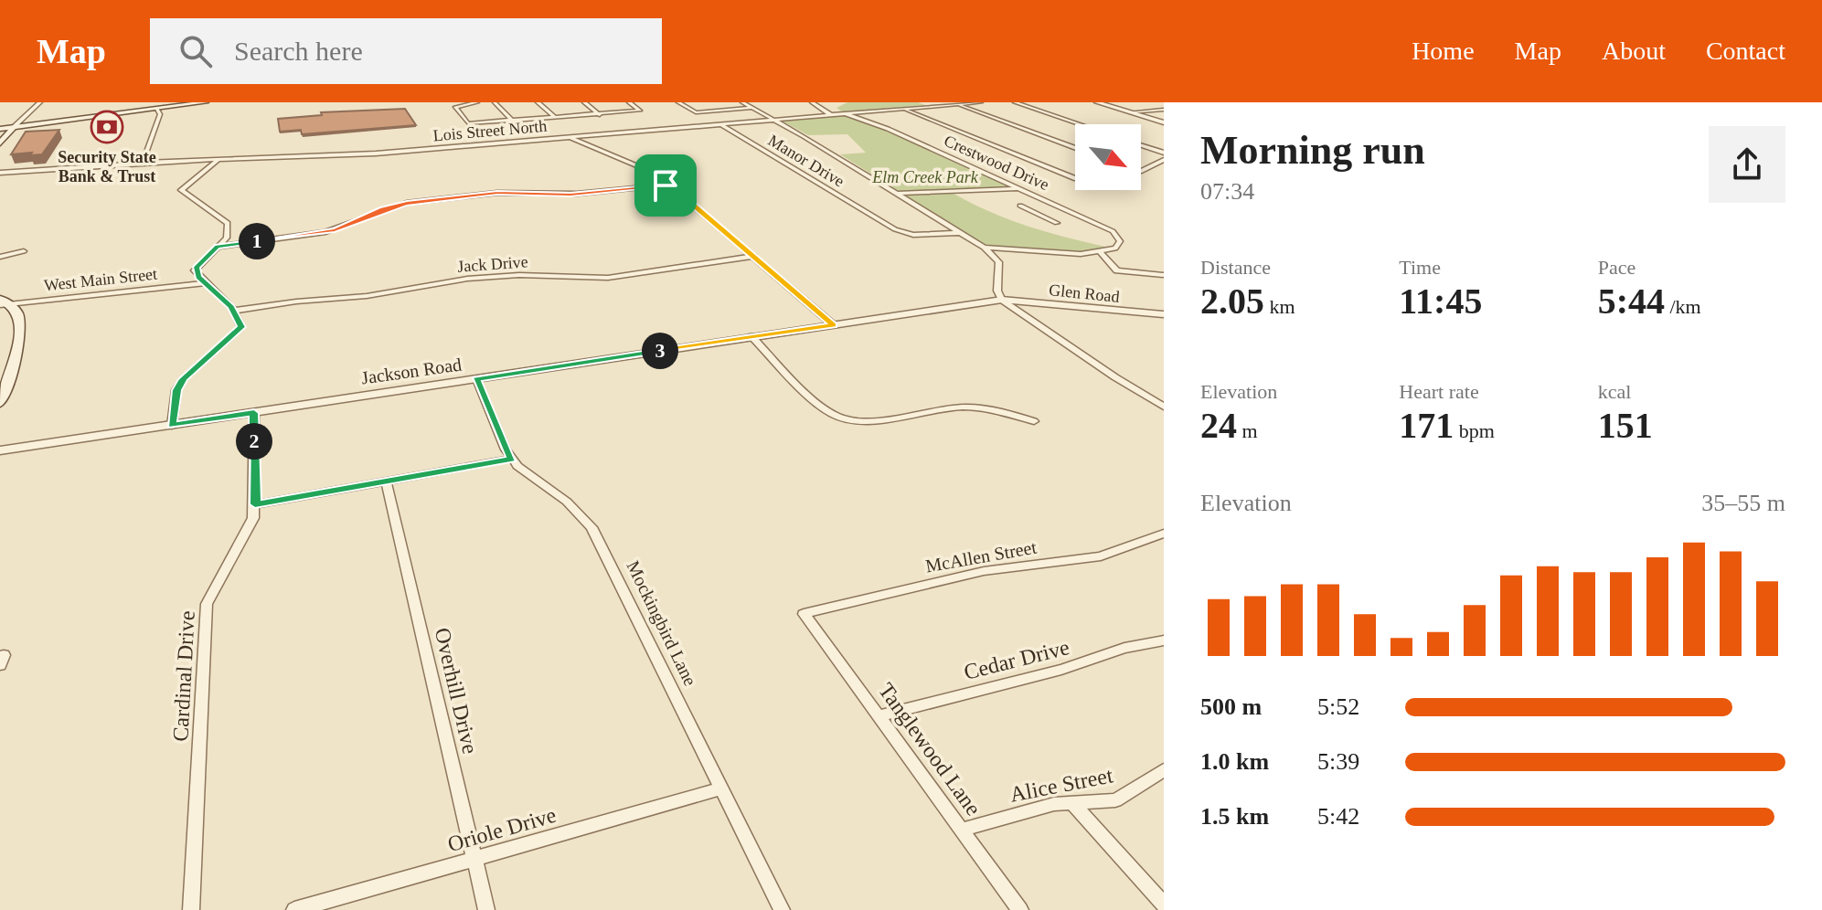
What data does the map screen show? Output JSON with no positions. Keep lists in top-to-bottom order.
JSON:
{
  "streets": {
    "street": [
      "Lois Street North",
      "Manor Drive",
      "Crestwood Drive",
      "Jack Drive",
      "West Main Street",
      "Glen Road",
      "Jackson Road",
      "McAllen Street",
      "Mockingbird Lane",
      "Cedar Drive",
      "Cardinal Drive",
      "Overhill Drive",
      "Tanglewood Lane",
      "Alice Street",
      "Oriole Drive"
    ]
  },
  "crossings": [
    ["Lois Street North", "Manor Drive"],
    ["Lois Street North", "Crestwood Drive"],
    ["Glen Road", "Jackson Road"],
    ["Jackson Road", "Mockingbird Lane"],
    ["Jackson Road", "Cardinal Drive"],
    ["McAllen Street", "Tanglewood Lane"],
    ["Mockingbird Lane", "Oriole Drive"],
    ["Cedar Drive", "Tanglewood Lane"],
    ["Overhill Drive", "Oriole Drive"],
    ["Tanglewood Lane", "Alice Street"]
  ],
  "parks": ["Elm Creek Park"],
  "places": {
    "bank": ["Security State Bank & Trust"]
  },
  "north": "bottom right",
  "page": {
    "header": "Map",
    "search": "Search here",
    "nav": [
      "Home",
      "Map",
      "About",
      "Contact"
    ],
    "heading": ["Morning run", "07:34"],
    "pins": ["1", "3", "2"],
    "stats": [
      ["Distance", "2.05 km"],
      ["Time", "11:45"],
      ["Pace", "5:44 /km"],
      ["Elevation", "24 m"],
      ["Heart rate", "171 bpm"],
      ["kcal", "151"]
    ],
    "chart": ["Elevation", "35–55 m"],
    "list": [
      {
        "name": "500 m",
        "note": "5:52"
      },
      {
        "name": "1.0 km",
        "note": "5:39"
      },
      {
        "name": "1.5 km",
        "note": "5:42"
      }
    ]
  }
}
